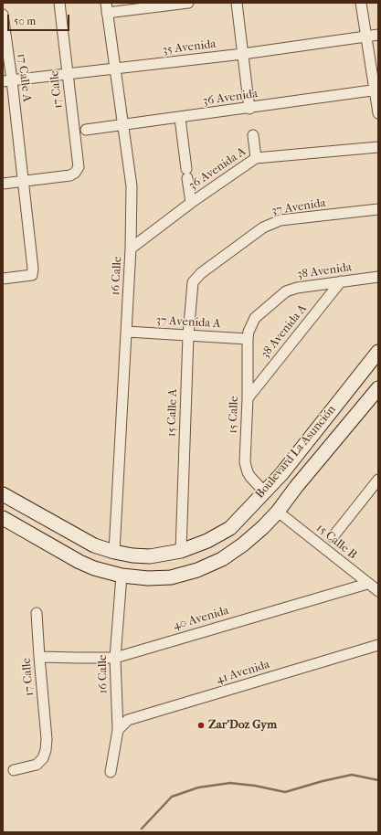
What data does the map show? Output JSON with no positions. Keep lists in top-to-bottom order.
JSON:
{
  "streets": {
    "main road": ["Boulevard La Asunción"],
    "street": [
      "35 Avenida",
      "17 Calle A",
      "17 Calle",
      "36 Avenida",
      "36 Avenida A",
      "37 Avenida",
      "38 Avenida",
      "16 Calle",
      "37 Avenida A",
      "38 Avenida A",
      "15 Calle A",
      "15 Calle",
      "15 Calle B",
      "40 Avenida",
      "41 Avenida"
    ]
  },
  "crossings": [
    ["35 Avenida", "17 Calle A"],
    ["35 Avenida", "17 Calle"],
    ["35 Avenida", "16 Calle"],
    ["17 Calle A", "17 Calle"],
    ["17 Calle", "40 Avenida"],
    ["36 Avenida", "16 Calle"],
    ["36 Avenida A", "16 Calle"],
    ["37 Avenida", "15 Calle A"],
    ["38 Avenida", "37 Avenida A"],
    ["38 Avenida", "38 Avenida A"],
    ["38 Avenida", "15 Calle"],
    ["16 Calle", "37 Avenida A"],
    ["16 Calle", "Boulevard La Asunción"],
    ["16 Calle", "40 Avenida"],
    ["16 Calle", "41 Avenida"],
    ["37 Avenida A", "15 Calle A"],
    ["37 Avenida A", "15 Calle"],
    ["38 Avenida A", "15 Calle"],
    ["15 Calle A", "Boulevard La Asunción"],
    ["15 Calle", "Boulevard La Asunción"],
    ["Boulevard La Asunción", "15 Calle B"],
    ["15 Calle B", "40 Avenida"]
  ],
  "places": ["Zar'Doz Gym"],
  "scale_bar": "50 m"
}
